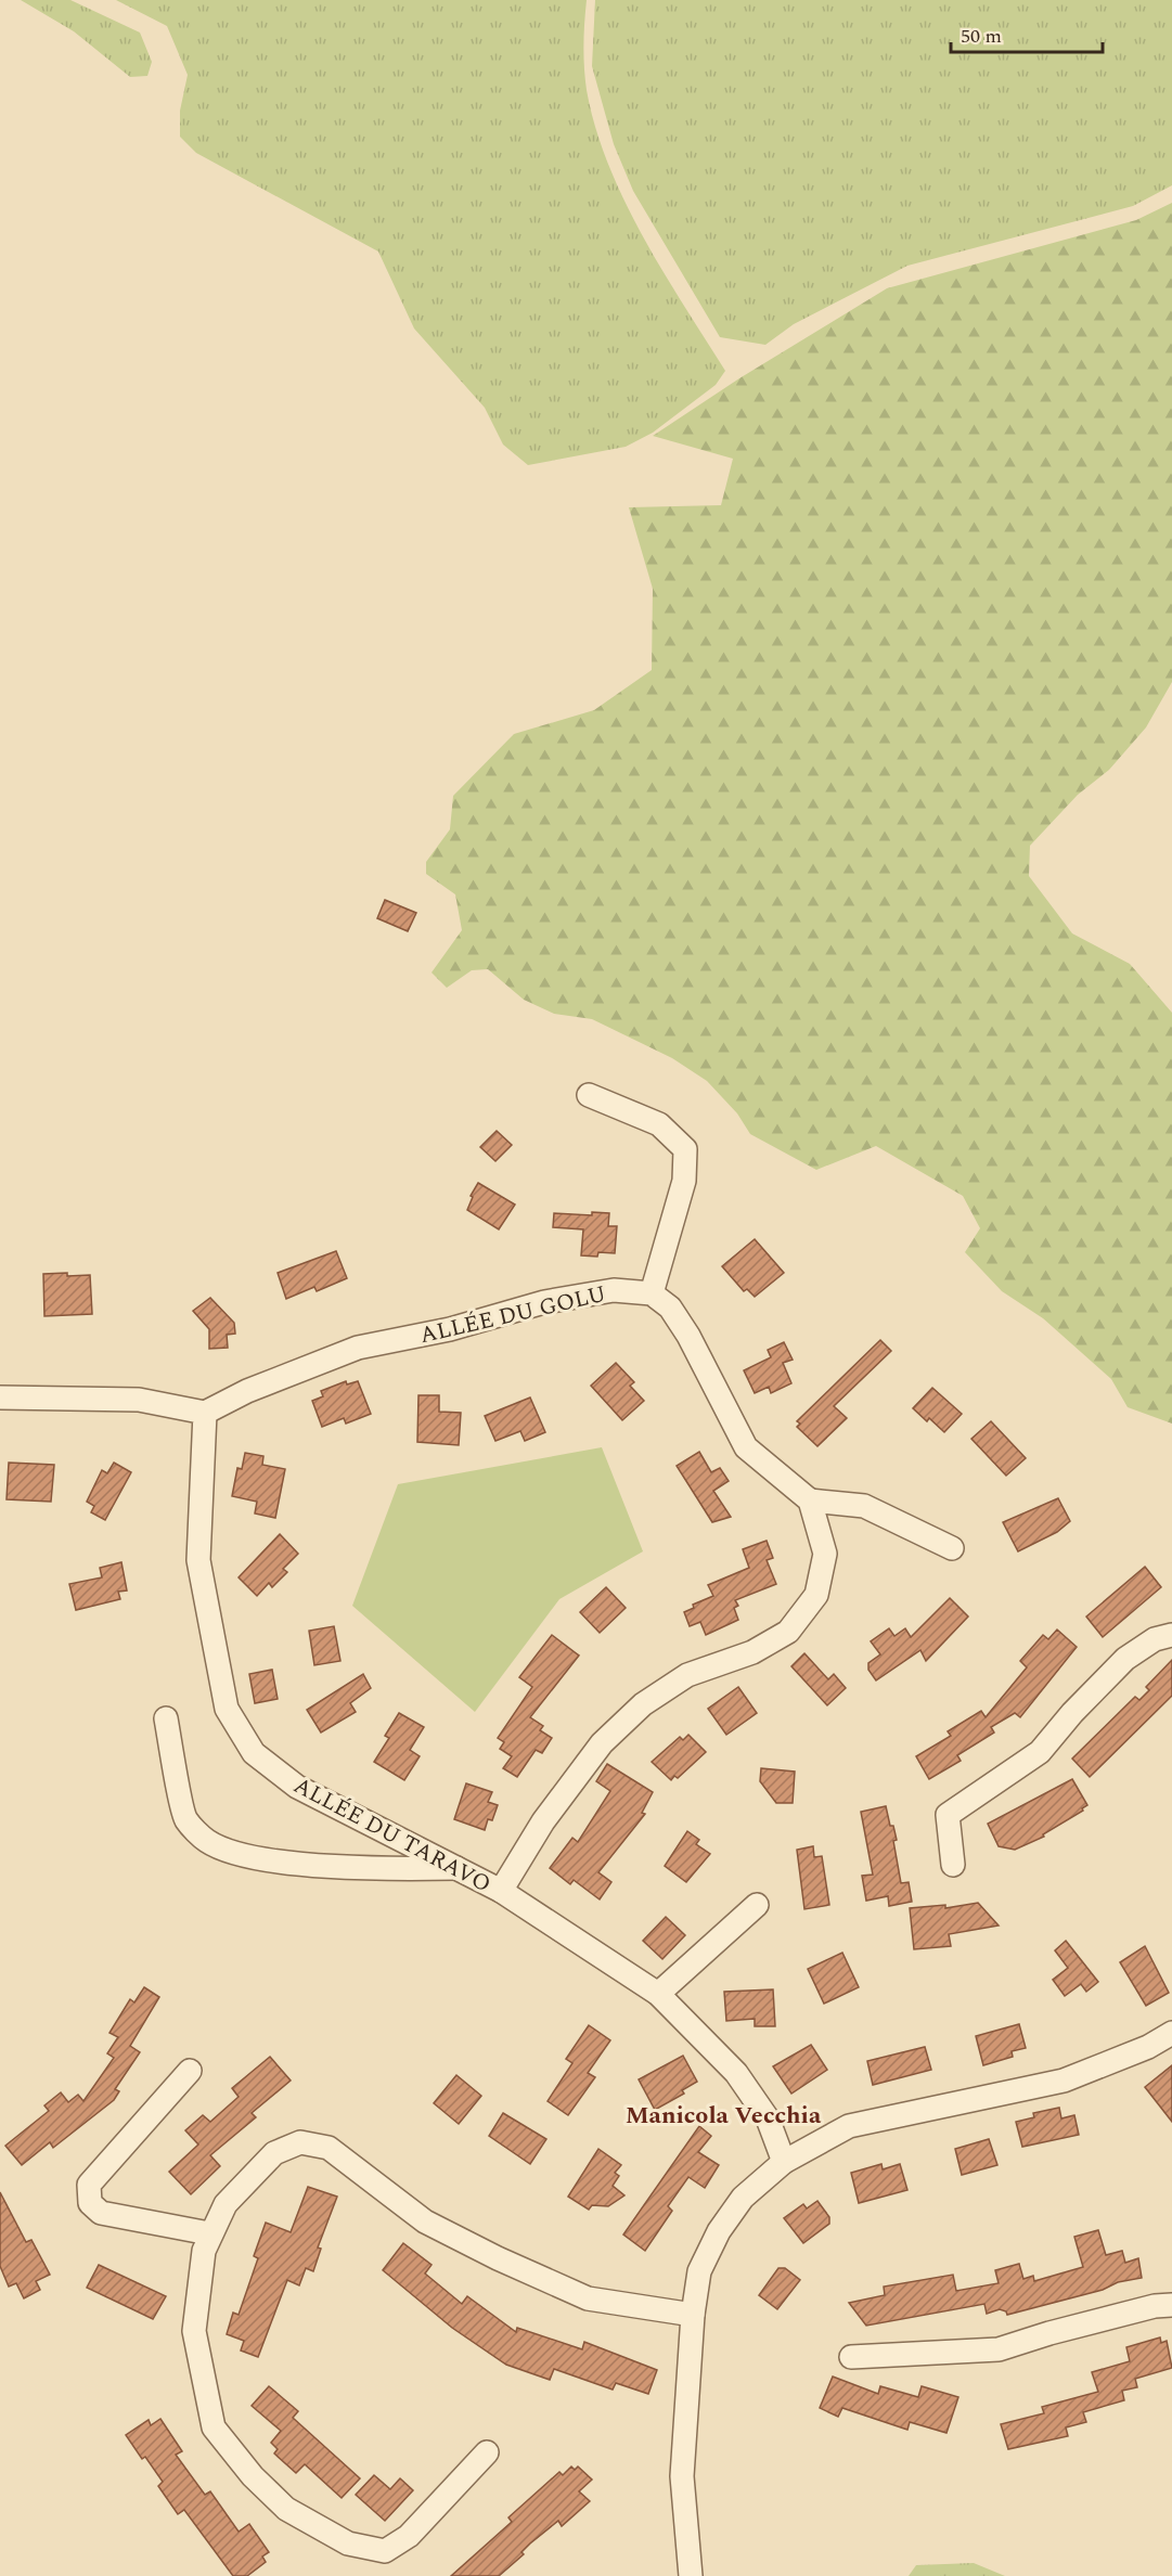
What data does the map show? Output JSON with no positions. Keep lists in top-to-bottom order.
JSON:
{
  "streets": {
    "street": ["ALLÉE DU GOLU", "ALLÉE DU TARAVO"]
  },
  "crossings": [
    ["ALLÉE DU GOLU", "ALLÉE DU TARAVO"]
  ],
  "districts": ["Manicola Vecchia"],
  "scale_bar": "50 m"
}
